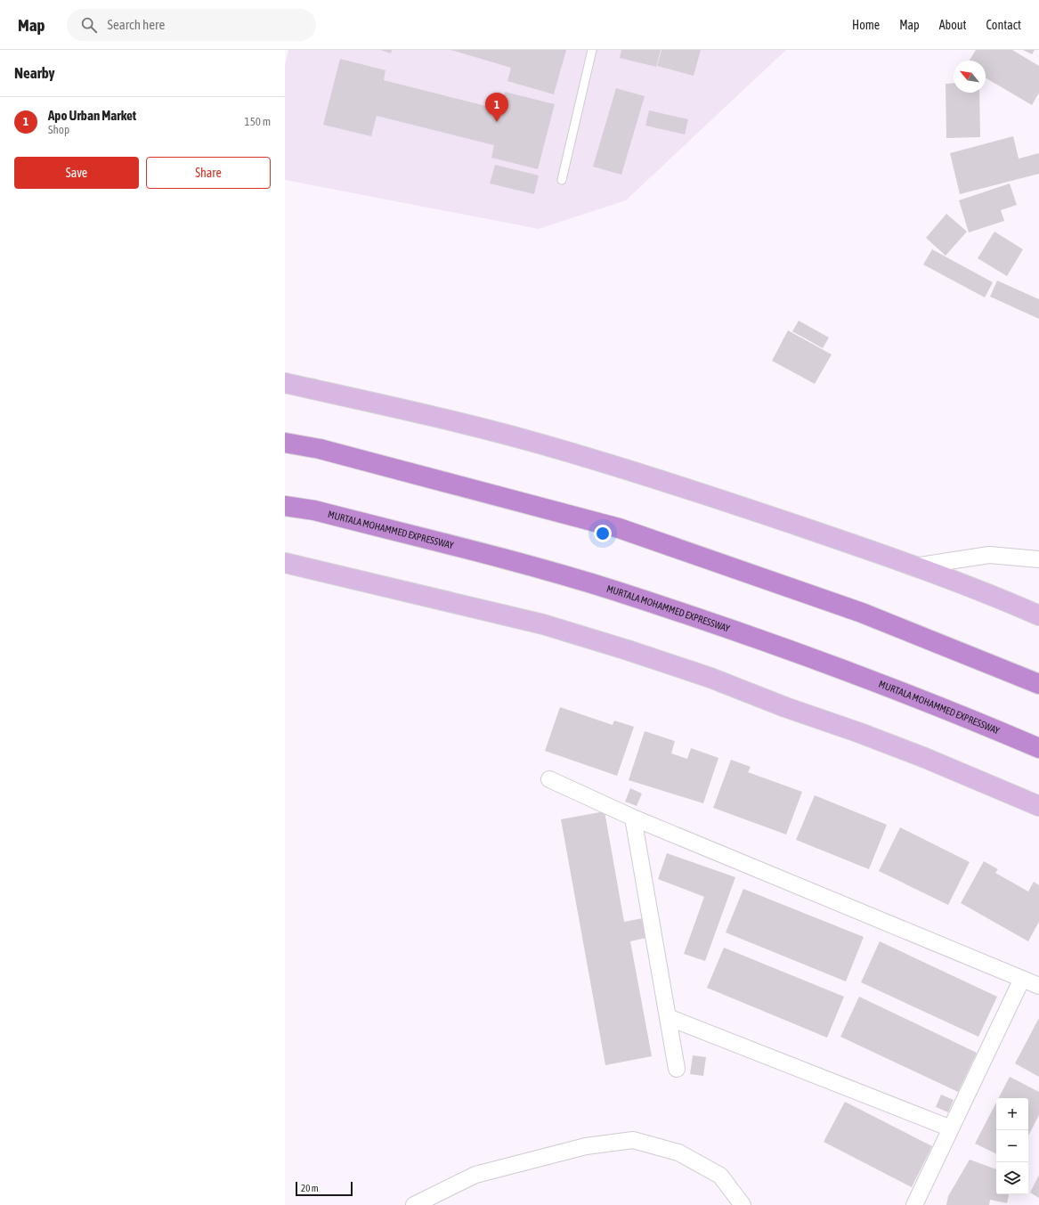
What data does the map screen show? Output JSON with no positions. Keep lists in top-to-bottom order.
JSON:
{
  "streets": {
    "highway": ["MURTALA MOHAMMED EXPRESSWAY"]
  },
  "scale_bar": "20 m",
  "north": "top left",
  "page": {
    "header": "Map",
    "search": "Search here",
    "nav": [
      "Home",
      "Map",
      "About",
      "Contact"
    ],
    "heading": "Nearby",
    "pins": "1",
    "list": [
      {
        "mark": "1",
        "name": "Apo Urban Market",
        "note": "Shop",
        "value": "150 m"
      }
    ],
    "buttons": ["Save", "Share"],
    "map_buttons": ["+", "−"],
    "scale": "20 m"
  }
}
